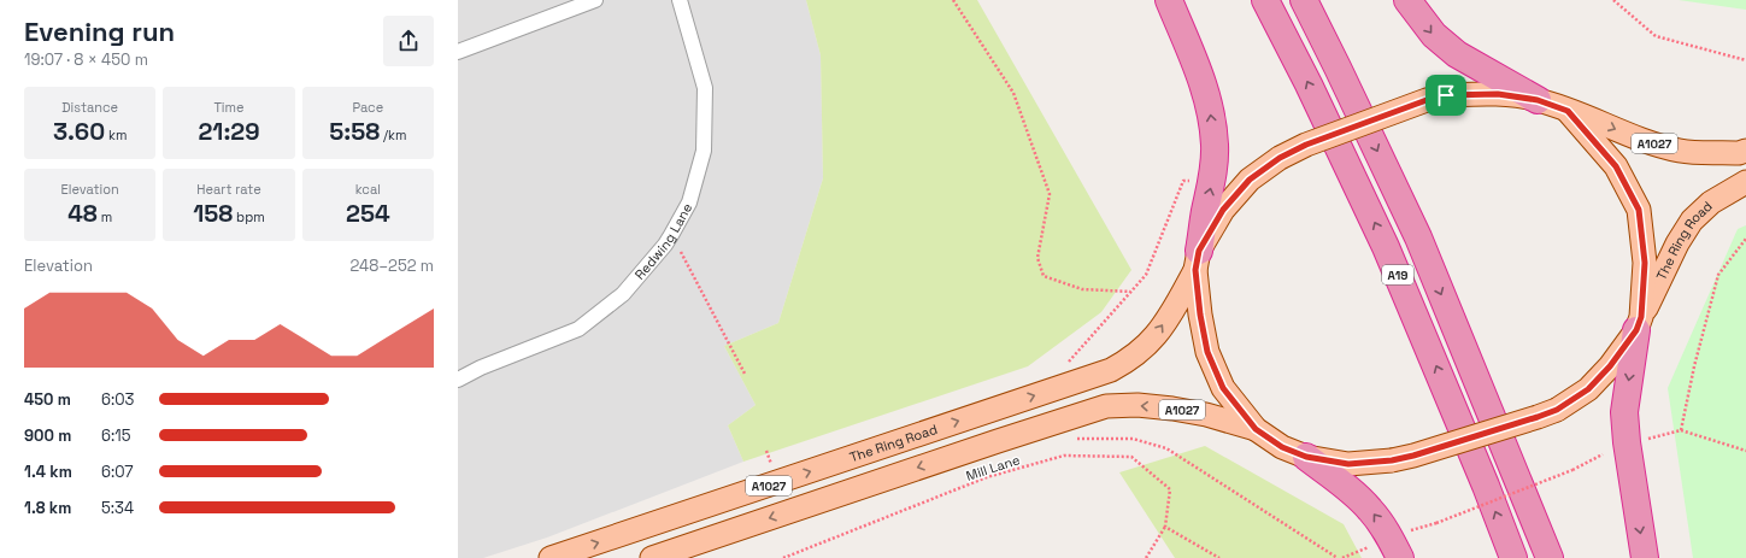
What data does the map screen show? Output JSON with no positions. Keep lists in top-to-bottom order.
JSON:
{
  "streets": {
    "highway": ["A19"],
    "main road": ["A1027", "The Ring Road"],
    "street": ["Redwing Lane"],
    "path": ["Mill Lane"]
  },
  "crossings": [
    ["A1027", "The Ring Road"]
  ],
  "page": {
    "heading": ["Evening run", "19:07 · 8 × 450 m"],
    "stats": [
      ["Distance", "3.60 km"],
      ["Time", "21:29"],
      ["Pace", "5:58 /km"],
      ["Elevation", "48 m"],
      ["Heart rate", "158 bpm"],
      ["kcal", "254"]
    ],
    "chart": ["Elevation", "248–252 m"],
    "list": [
      {
        "name": "450 m",
        "note": "6:03"
      },
      {
        "name": "900 m",
        "note": "6:15"
      },
      {
        "name": "1.4 km",
        "note": "6:07"
      },
      {
        "name": "1.8 km",
        "note": "5:34"
      }
    ]
  }
}
